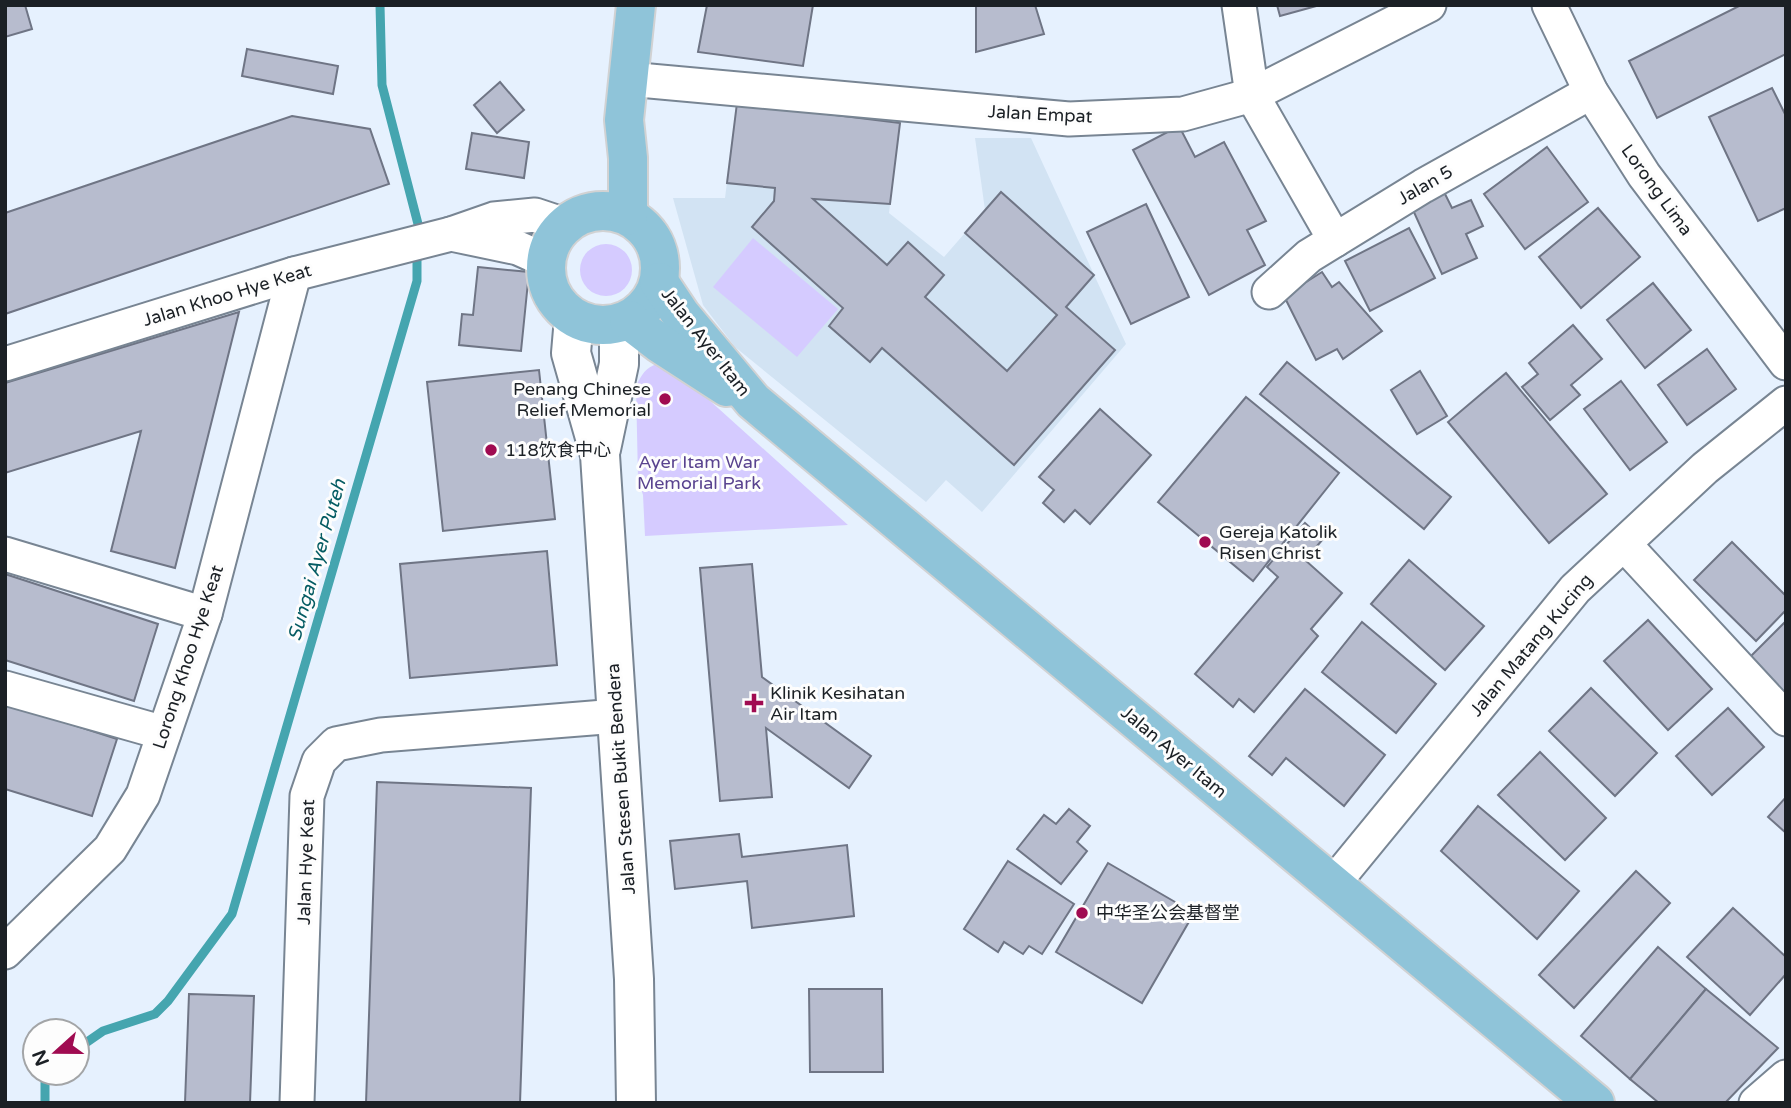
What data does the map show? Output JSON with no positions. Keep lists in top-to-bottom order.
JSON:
{
  "streets": {
    "main road": ["Jalan Ayer Itam"],
    "street": [
      "Jalan Empat",
      "Jalan 5",
      "Lorong Lima",
      "Jalan Khoo Hye Keat",
      "Jalan Matang Kucing",
      "Lorong Khoo Hye Keat",
      "Jalan Stesen Bukit Bendera",
      "Jalan Hye Keat"
    ]
  },
  "crossings": [
    ["Jalan 5", "Lorong Lima"],
    ["Jalan Khoo Hye Keat", "Jalan Ayer Itam"],
    ["Jalan Khoo Hye Keat", "Lorong Khoo Hye Keat"],
    ["Jalan Khoo Hye Keat", "Jalan Stesen Bukit Bendera"],
    ["Jalan Ayer Itam", "Jalan Matang Kucing"],
    ["Jalan Ayer Itam", "Jalan Stesen Bukit Bendera"],
    ["Jalan Stesen Bukit Bendera", "Jalan Hye Keat"]
  ],
  "water": ["Sungai Ayer Puteh"],
  "parks": ["Ayer Itam War Memorial Park"],
  "places": {
    "other": [
      "Penang Chinese Relief Memorial",
      "118饮食中心",
      "Gereja Katolik Risen Christ",
      "中华圣公会基督堂"
    ],
    "health": ["Klinik Kesihatan Air Itam"]
  },
  "north": "left"
}
